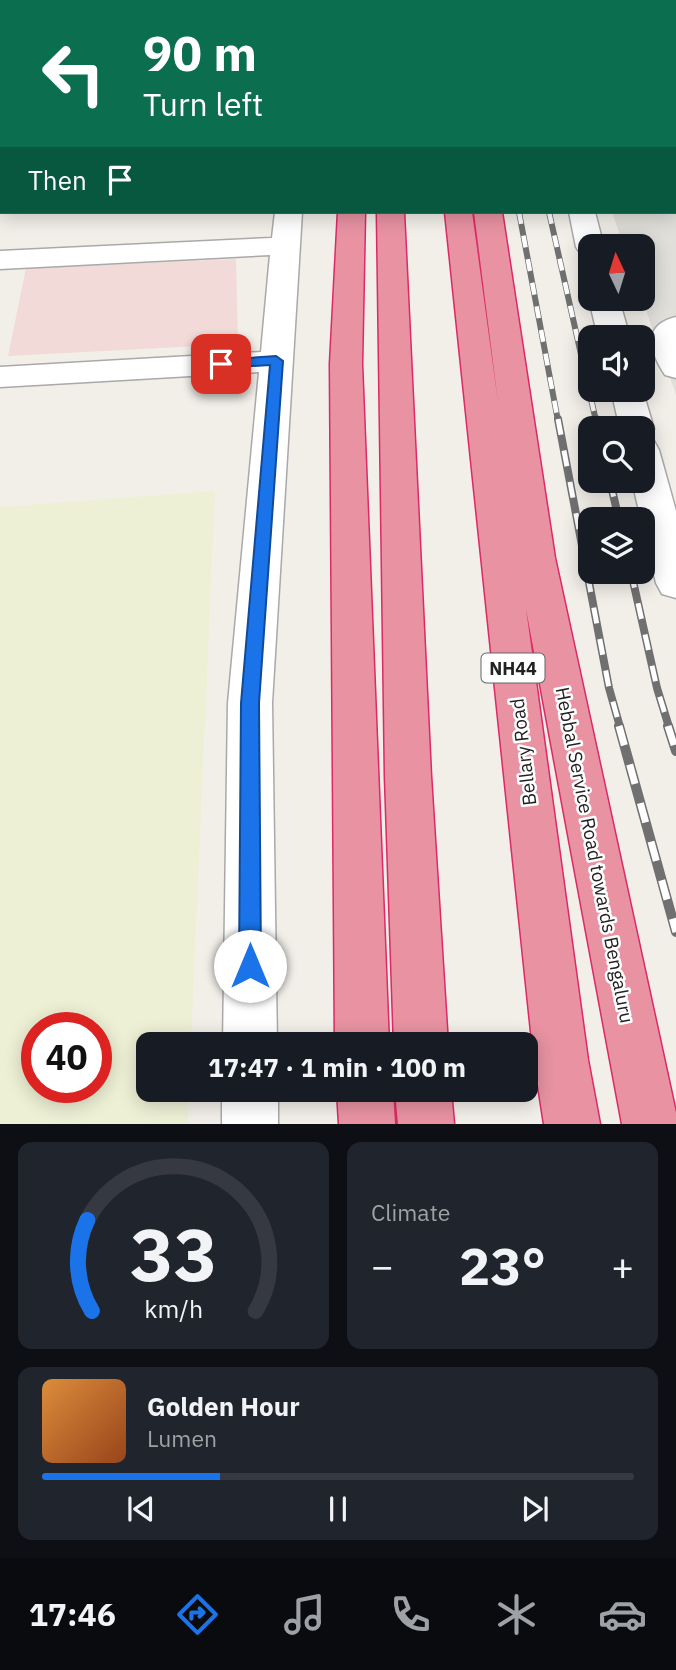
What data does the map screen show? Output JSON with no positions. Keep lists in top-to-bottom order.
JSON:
{
  "streets": {
    "highway": ["NH44", "Bellary Road", "Hebbal Service Road towards Bengaluru"]
  },
  "north": "top",
  "page": {
    "turn": ["90 m", "Turn left"],
    "then": "Then",
    "limit": "40",
    "trip": "17:47 · 1 min · 100 m",
    "tile": "Climate",
    "heat": ["−", "23°", "+"],
    "song": ["Golden Hour", "Lumen"],
    "tabs": "17:46",
    "gauge": ["33", "km/h"]
  }
}
